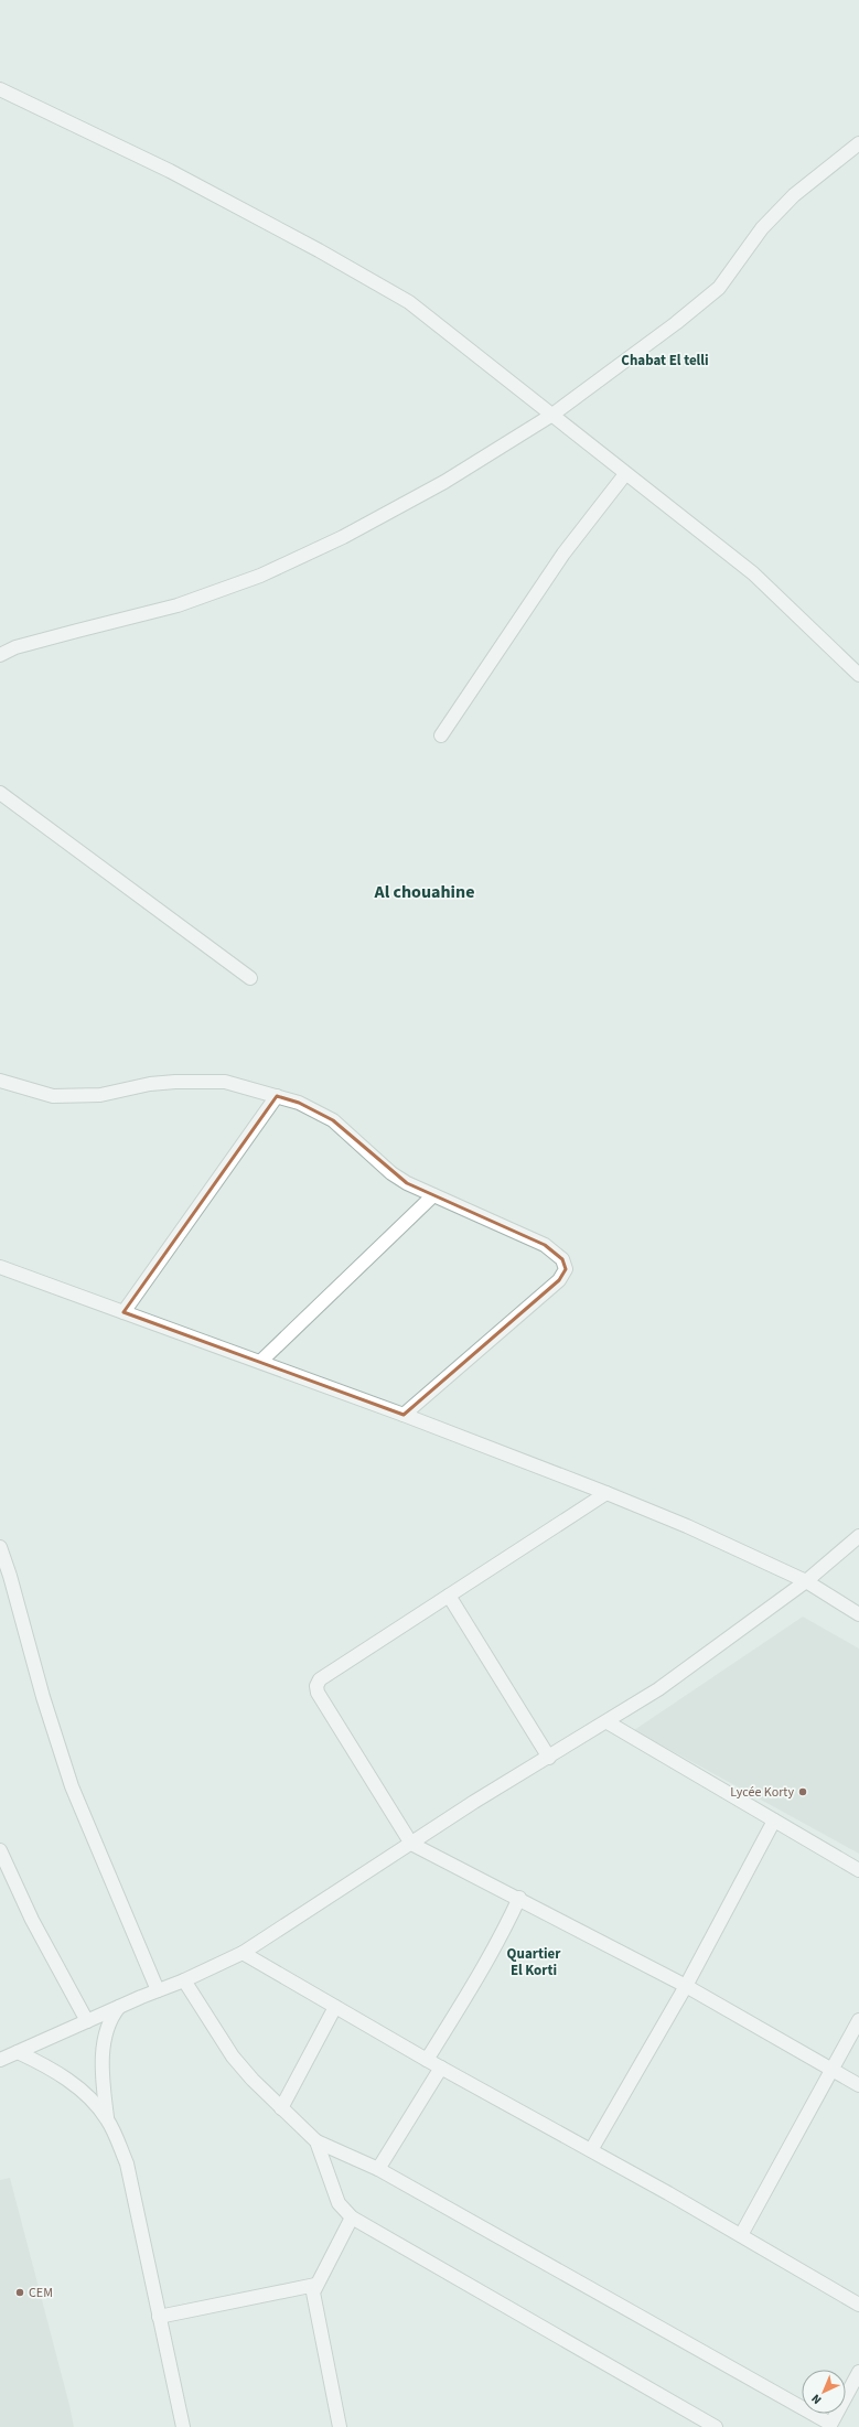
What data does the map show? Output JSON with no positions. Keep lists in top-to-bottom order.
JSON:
{
  "districts": ["Chabat El telli", "Al chouahine", "Quartier El Korti"],
  "places": ["Lycée Korty", "CEM"],
  "north": "bottom left"
}
